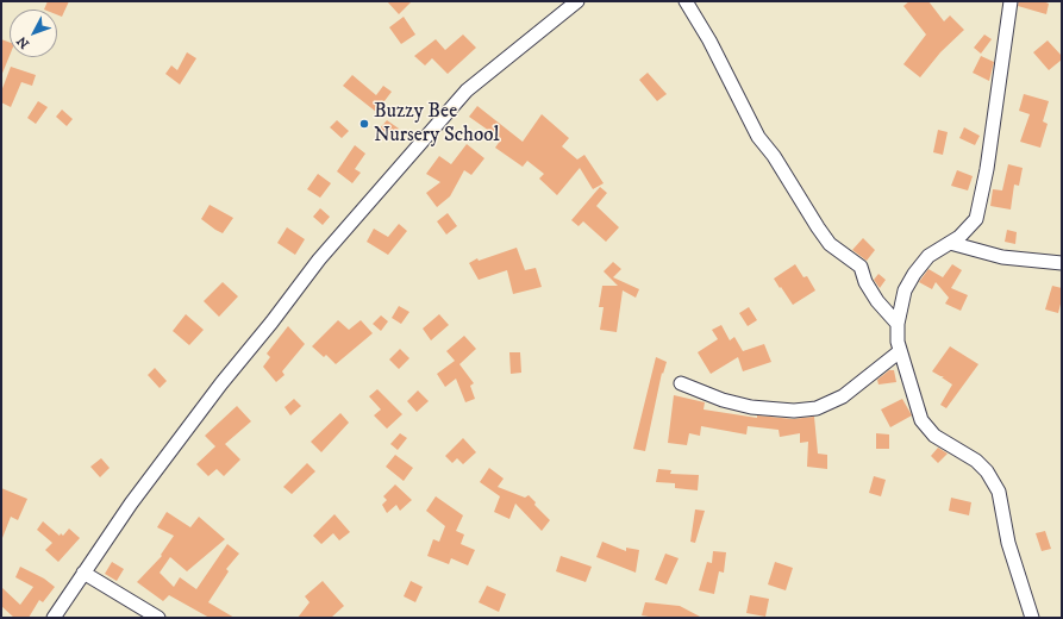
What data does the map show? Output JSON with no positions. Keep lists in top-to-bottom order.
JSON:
{
  "places": ["Buzzy Bee Nursery School"],
  "north": "bottom left"
}
